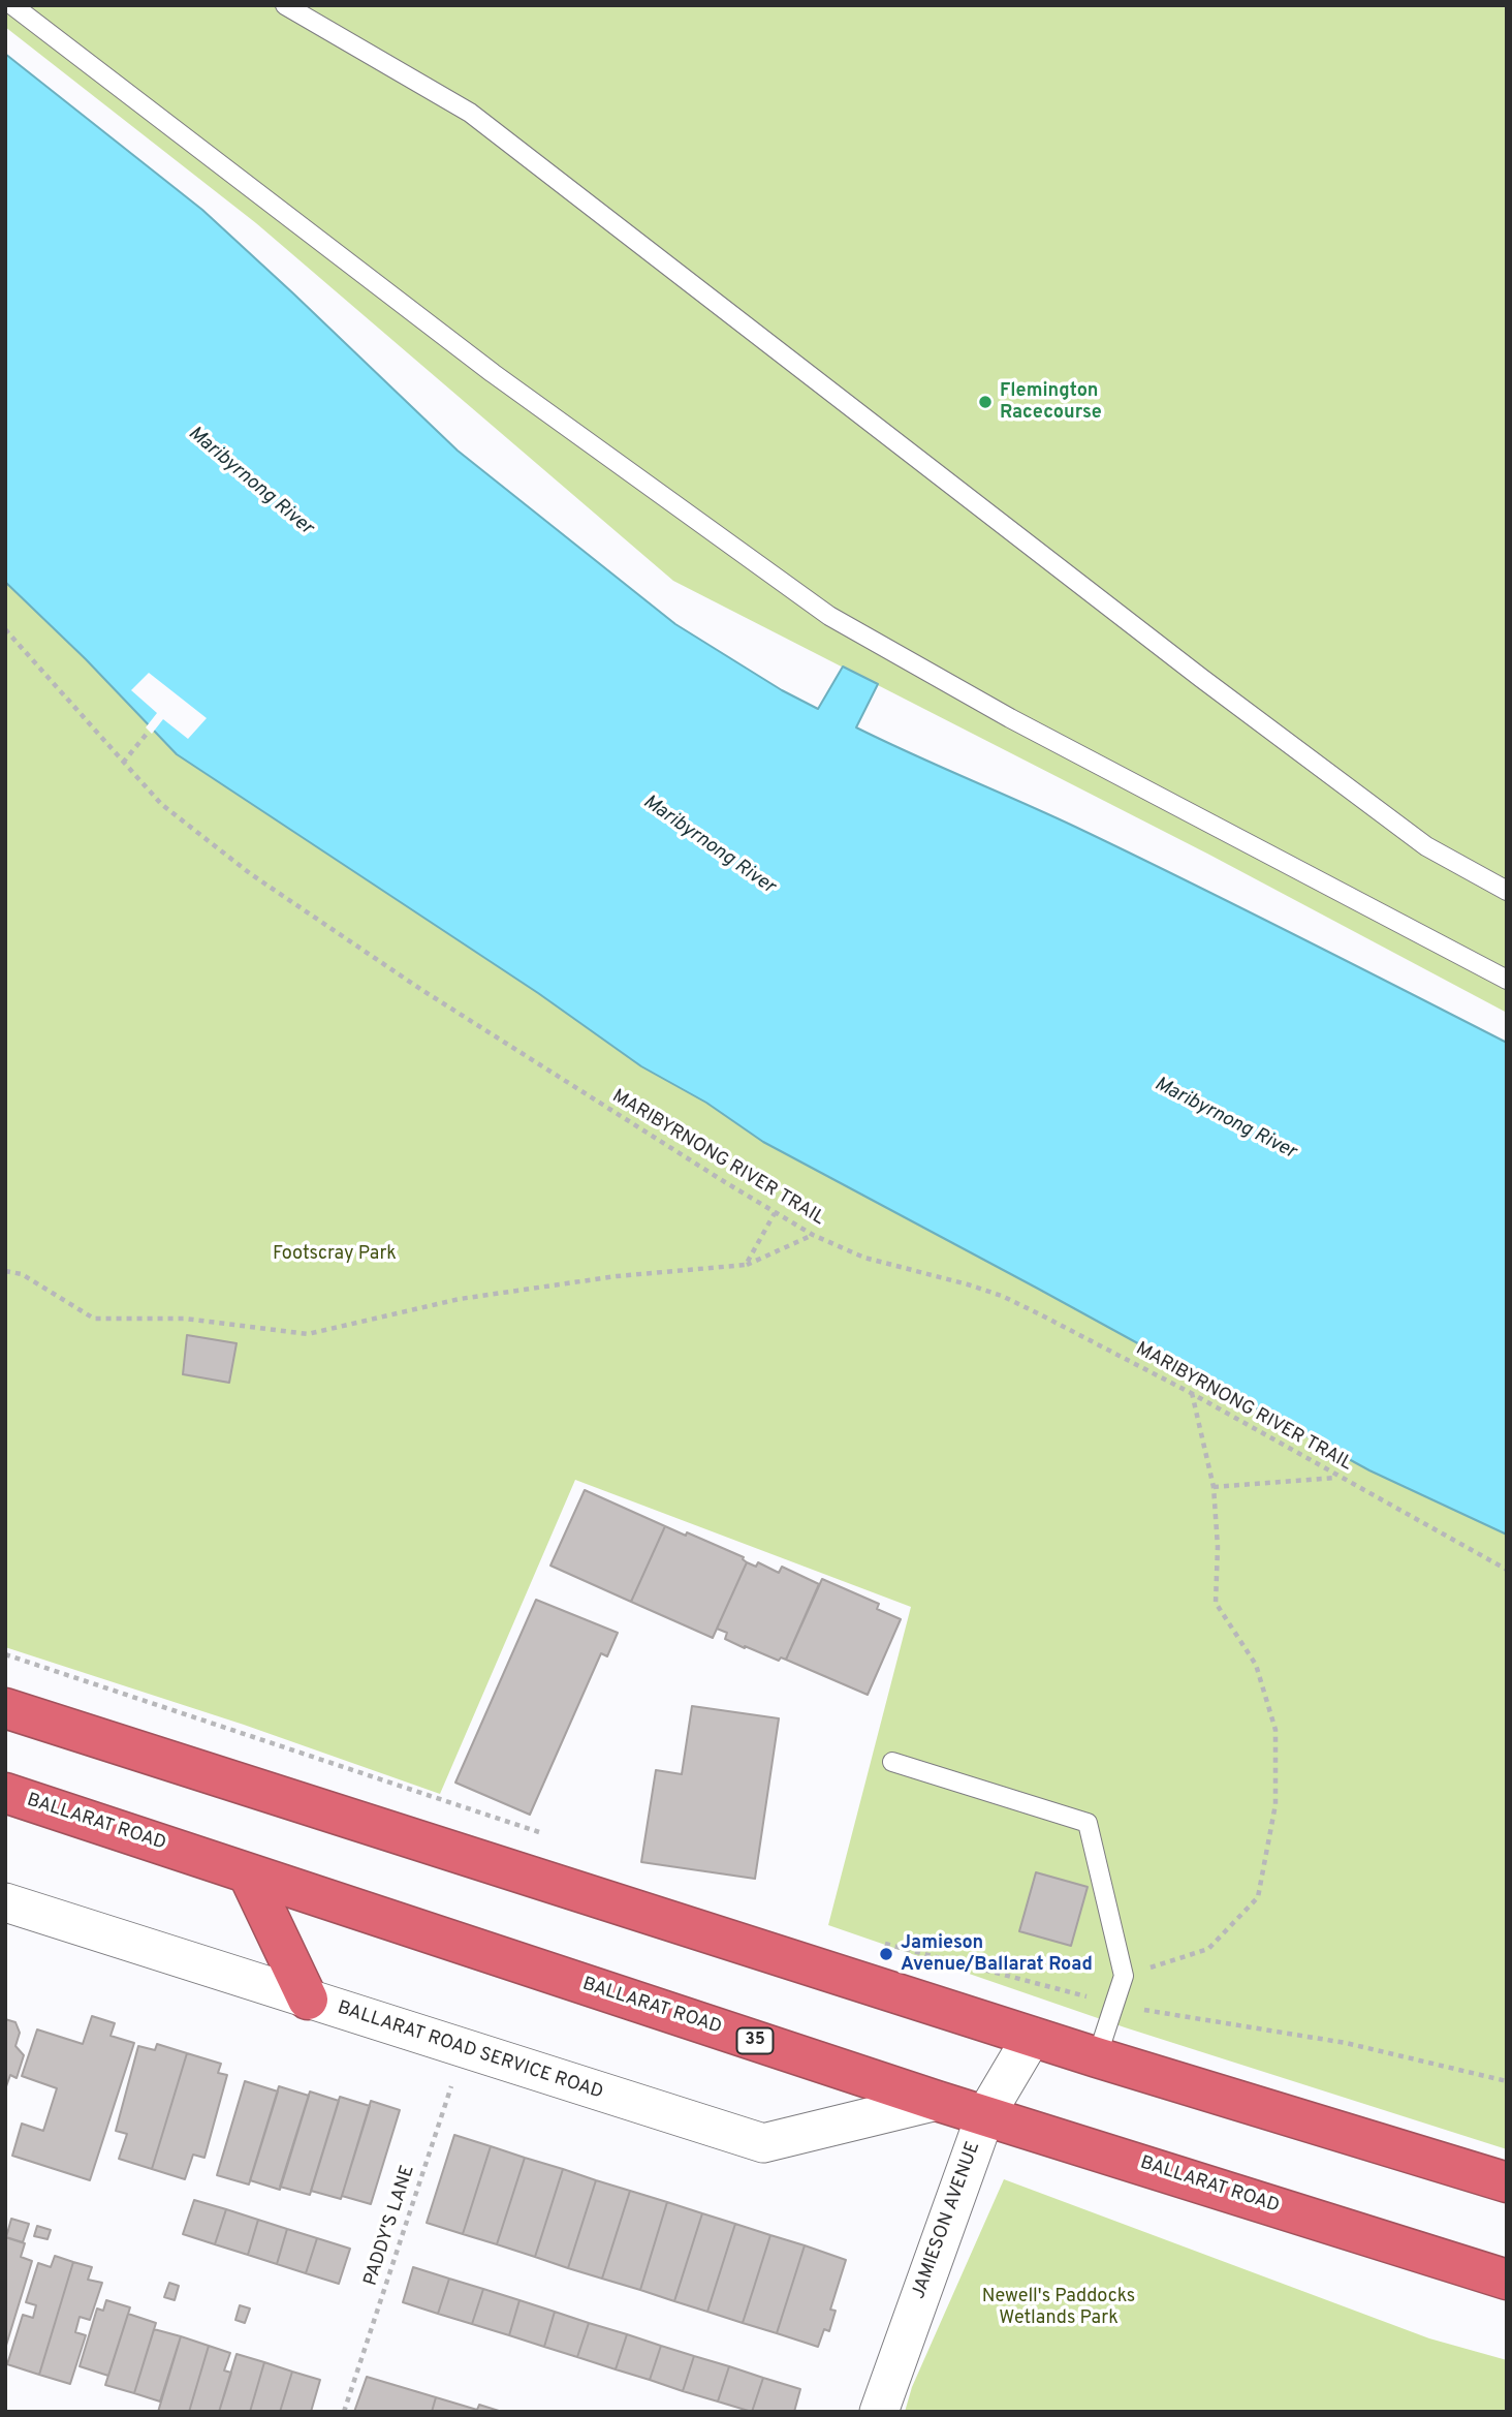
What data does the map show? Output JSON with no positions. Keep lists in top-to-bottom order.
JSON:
{
  "streets": {
    "highway": ["BALLARAT ROAD", "35"],
    "street": ["BALLARAT ROAD SERVICE ROAD", "JAMIESON AVENUE"],
    "path": ["MARIBYRNONG RIVER TRAIL", "PADDY'S LANE"]
  },
  "crossings": [
    ["BALLARAT ROAD", "BALLARAT ROAD SERVICE ROAD"],
    ["BALLARAT ROAD", "JAMIESON AVENUE"],
    ["BALLARAT ROAD SERVICE ROAD", "PADDY'S LANE"]
  ],
  "water": ["Maribyrnong River"],
  "parks": ["Footscray Park", "Newell's Paddocks Wetlands Park"],
  "places": ["Flemington Racecourse", "Jamieson Avenue/Ballarat Road"]
}
